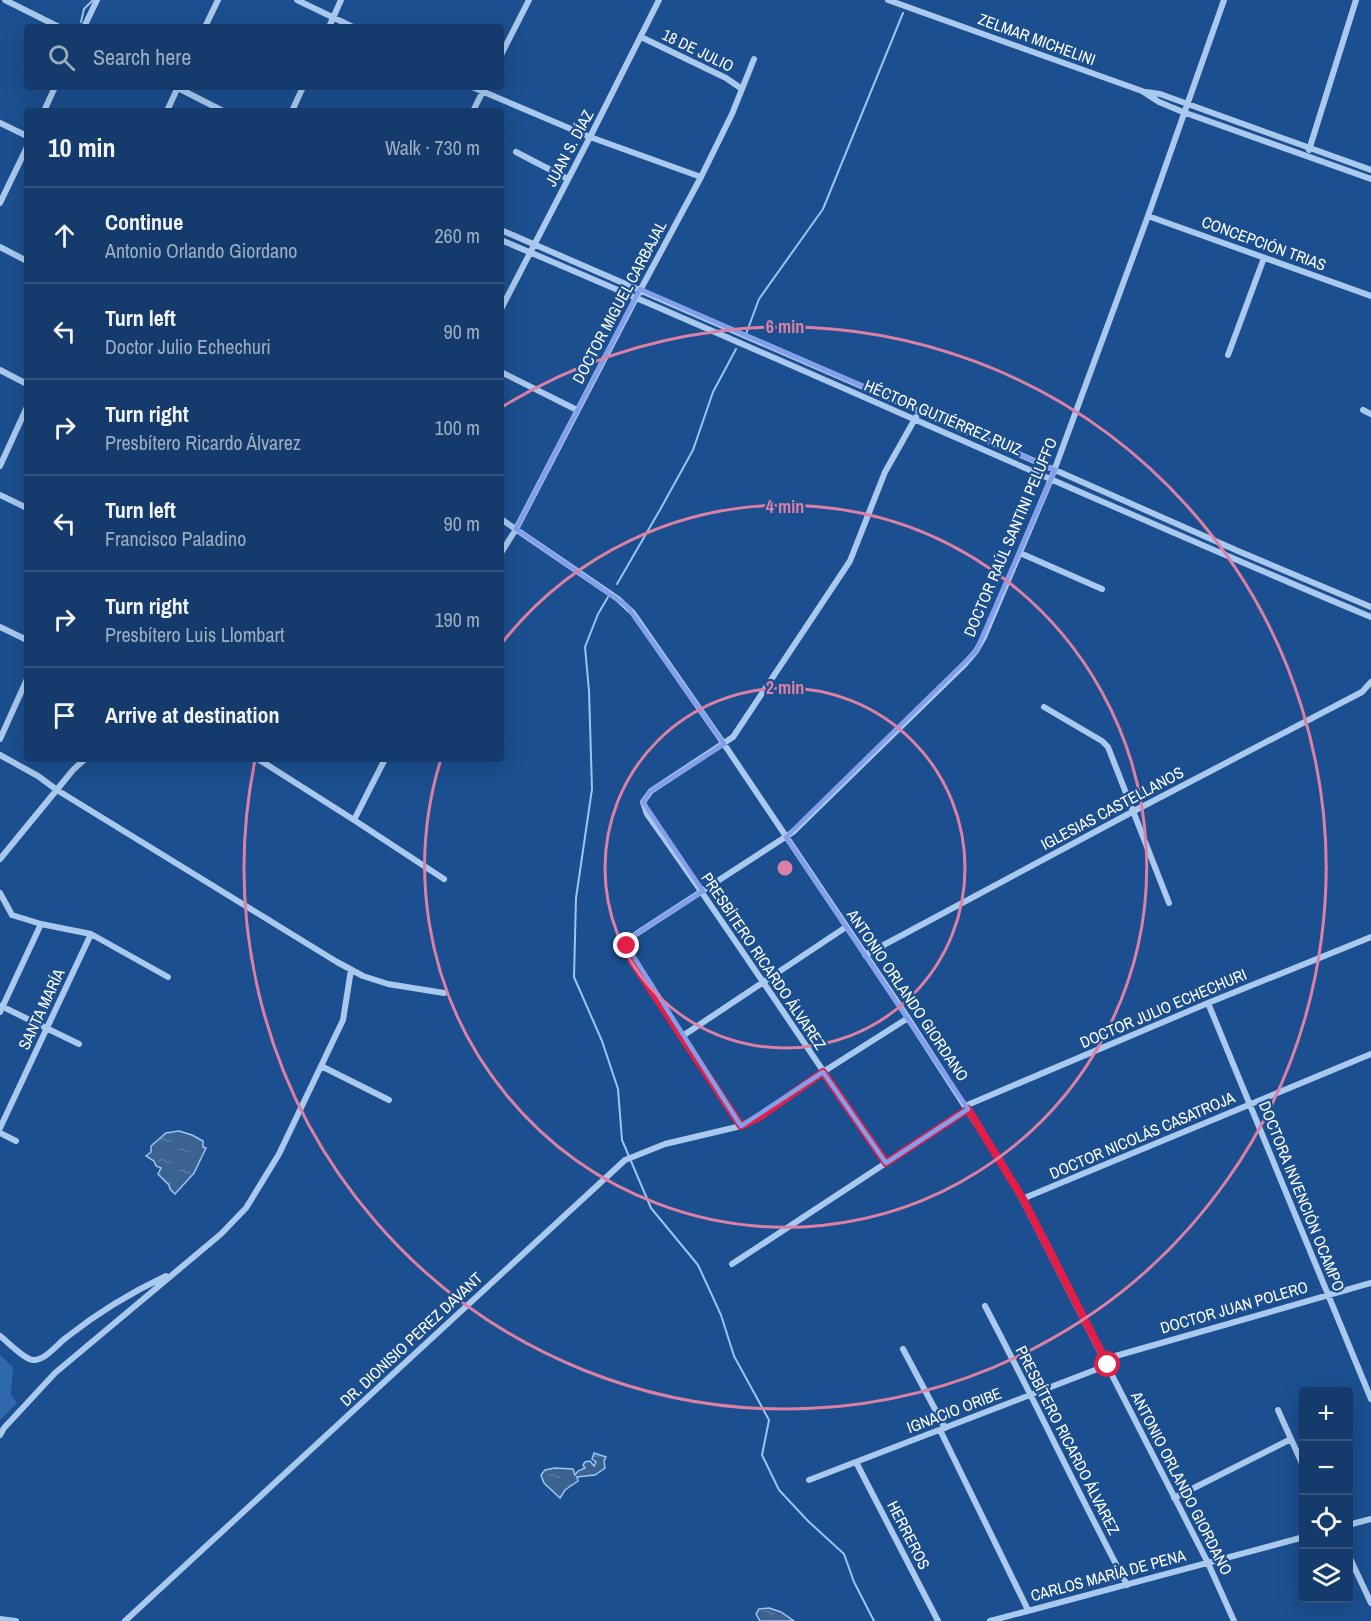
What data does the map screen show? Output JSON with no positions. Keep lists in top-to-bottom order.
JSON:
{
  "streets": {
    "street": [
      "ZELMAR MICHELINI",
      "18 DE JULIO",
      "JUAN S. DÍAZ",
      "CONCEPCIÓN TRIAS",
      "DOCTOR MIGUEL CARBAJAL",
      "HÉCTOR GUTIÉRREZ RUIZ",
      "DOCTOR RAÚL SANTINI PELUFFO",
      "IGLESIAS CASTELLANOS",
      "PRESBÍTERO RICARDO ÁLVAREZ",
      "ANTONIO ORLANDO GIORDANO",
      "DOCTOR JULIO ECHECHURI",
      "SANTA MARÍA",
      "DOCTOR NICOLÁS CASATROJA",
      "DOCTORA INVENCIÓN OCAMPO",
      "DOCTOR JUAN POLERO",
      "DR. DIONISIO PEREZ DAVANT",
      "IGNACIO ORIBE",
      "HERREROS",
      "CARLOS MARÍA DE PENA"
    ]
  },
  "crossings": [
    ["ZELMAR MICHELINI", "DOCTOR RAÚL SANTINI PELUFFO"],
    ["18 DE JULIO", "JUAN S. DÍAZ"],
    ["18 DE JULIO", "DOCTOR MIGUEL CARBAJAL"],
    ["JUAN S. DÍAZ", "HÉCTOR GUTIÉRREZ RUIZ"],
    ["CONCEPCIÓN TRIAS", "DOCTOR RAÚL SANTINI PELUFFO"],
    ["DOCTOR MIGUEL CARBAJAL", "HÉCTOR GUTIÉRREZ RUIZ"],
    ["DOCTOR MIGUEL CARBAJAL", "ANTONIO ORLANDO GIORDANO"],
    ["HÉCTOR GUTIÉRREZ RUIZ", "DOCTOR RAÚL SANTINI PELUFFO"],
    ["DOCTOR RAÚL SANTINI PELUFFO", "PRESBÍTERO RICARDO ÁLVAREZ"],
    ["DOCTOR RAÚL SANTINI PELUFFO", "ANTONIO ORLANDO GIORDANO"],
    ["IGLESIAS CASTELLANOS", "ANTONIO ORLANDO GIORDANO"],
    ["PRESBÍTERO RICARDO ÁLVAREZ", "ANTONIO ORLANDO GIORDANO"],
    ["PRESBÍTERO RICARDO ÁLVAREZ", "DOCTOR JULIO ECHECHURI"],
    ["PRESBÍTERO RICARDO ÁLVAREZ", "DR. DIONISIO PEREZ DAVANT"],
    ["PRESBÍTERO RICARDO ÁLVAREZ", "IGNACIO ORIBE"],
    ["PRESBÍTERO RICARDO ÁLVAREZ", "CARLOS MARÍA DE PENA"],
    ["ANTONIO ORLANDO GIORDANO", "DOCTOR JULIO ECHECHURI"],
    ["ANTONIO ORLANDO GIORDANO", "DOCTOR NICOLÁS CASATROJA"],
    ["ANTONIO ORLANDO GIORDANO", "DOCTOR JUAN POLERO"],
    ["ANTONIO ORLANDO GIORDANO", "DR. DIONISIO PEREZ DAVANT"],
    ["ANTONIO ORLANDO GIORDANO", "IGNACIO ORIBE"],
    ["ANTONIO ORLANDO GIORDANO", "CARLOS MARÍA DE PENA"],
    ["DOCTOR JULIO ECHECHURI", "DOCTORA INVENCIÓN OCAMPO"],
    ["DOCTOR NICOLÁS CASATROJA", "DOCTORA INVENCIÓN OCAMPO"],
    ["DOCTORA INVENCIÓN OCAMPO", "DOCTOR JUAN POLERO"],
    ["DOCTOR JUAN POLERO", "IGNACIO ORIBE"],
    ["IGNACIO ORIBE", "HERREROS"]
  ],
  "page": {
    "search": "Search here",
    "heading": ["10 min", "Walk · 730 m"],
    "list": [
      ["Continue", "Antonio Orlando Giordano", "260 m"],
      ["Turn left", "Doctor Julio Echechuri", "90 m"],
      ["Turn right", "Presbítero Ricardo Álvarez", "100 m"],
      ["Turn left", "Francisco Paladino", "90 m"],
      ["Turn right", "Presbítero Luis Llombart", "190 m"],
      "Arrive at destination"
    ],
    "map_buttons": ["+", "−"]
  },
  "rings": ["6 min", "4 min", "2 min"]
}
